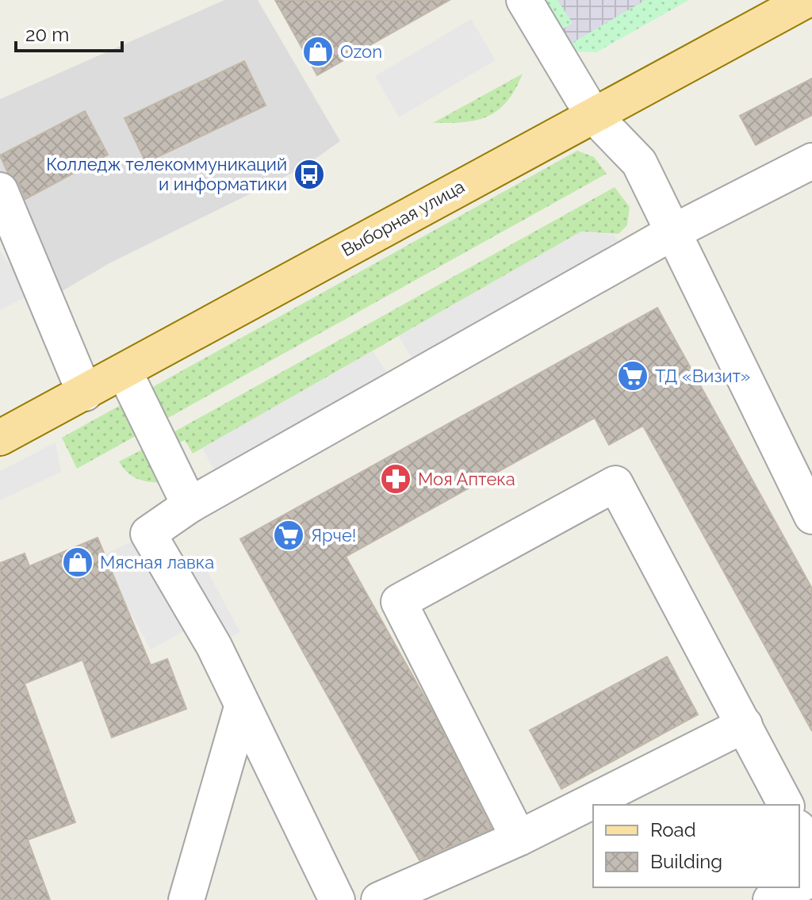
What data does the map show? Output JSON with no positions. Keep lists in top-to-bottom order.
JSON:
{
  "streets": {
    "main road": ["Выборная улица"]
  },
  "places": {
    "shop": ["Ozon", "Мясная лавка"],
    "bus stop": ["Колледж телекоммуникаций и информатики"],
    "supermarket": ["ТД «Визит»", "Ярче!"],
    "pharmacy": ["Моя Аптека"]
  },
  "legend": ["Road", "Building"],
  "scale_bar": "20 m"
}
